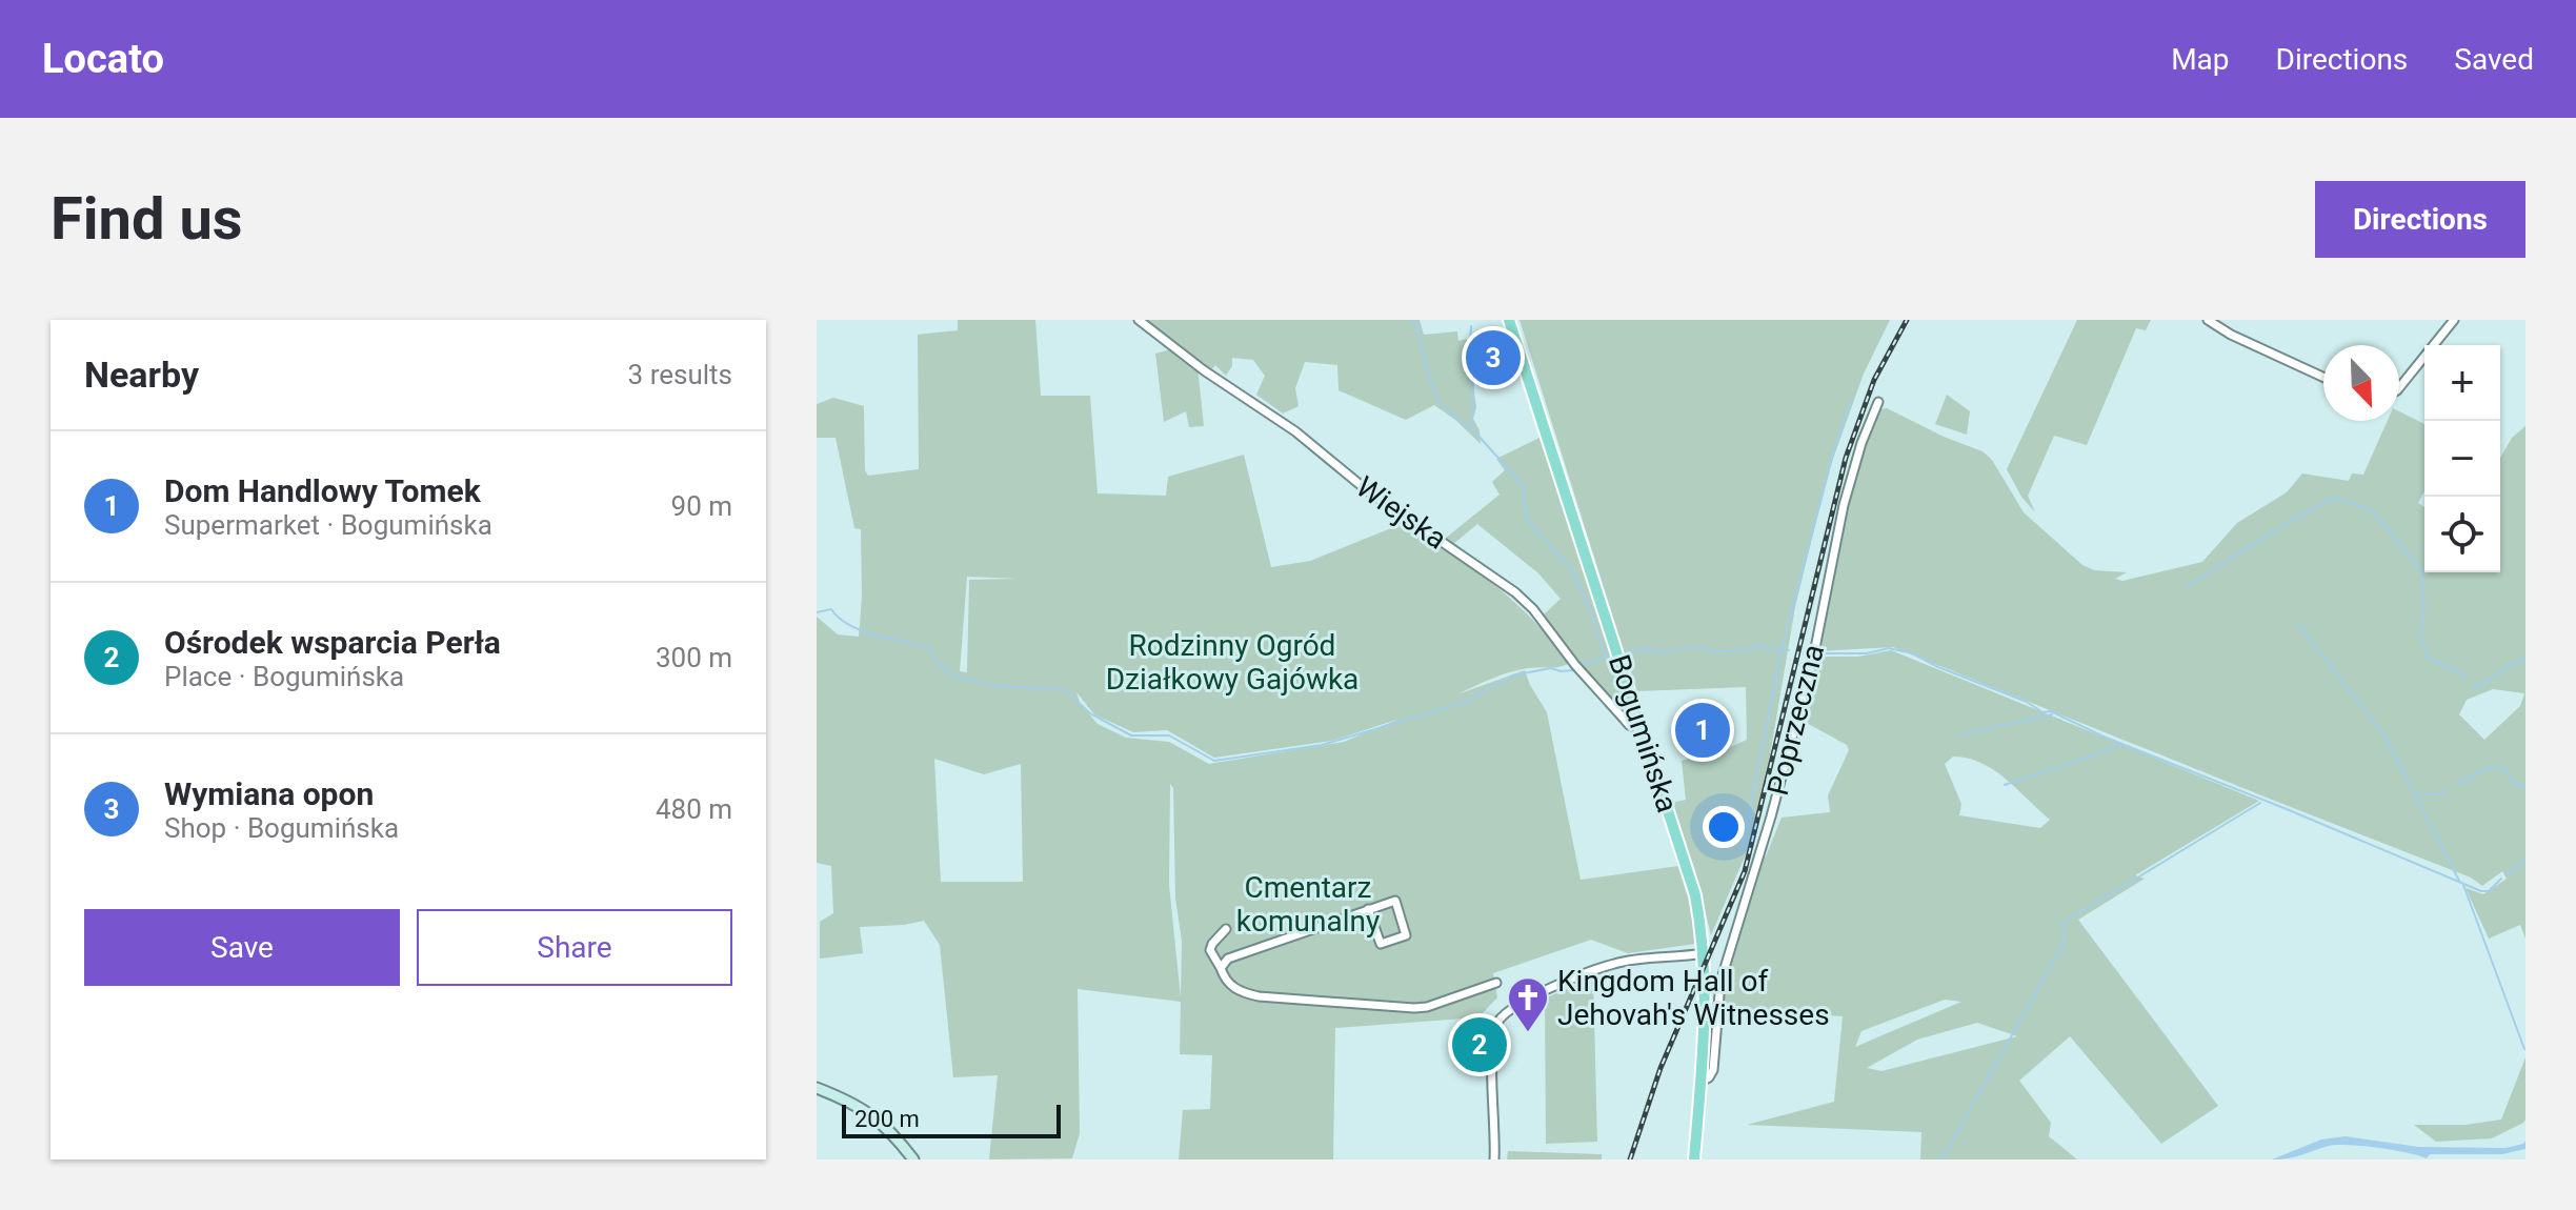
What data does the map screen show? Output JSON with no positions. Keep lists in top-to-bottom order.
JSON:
{
  "streets": {
    "main road": ["Bogumińska"],
    "street": ["Wiejska", "Poprzeczna"]
  },
  "crossings": [
    ["Wiejska", "Bogumińska"],
    ["Poprzeczna", "Bogumińska"]
  ],
  "parks": ["Rodzinny Ogród Działkowy Gajówka", "Cmentarz komunalny"],
  "places": {
    "church": ["Kingdom Hall of Jehovah's Witnesses"]
  },
  "scale_bar": "200 m",
  "north": "bottom right",
  "page": {
    "header": "Locato",
    "nav": ["Map", "Directions", "Saved"],
    "buttons": [
      "Directions",
      ["Save", "Share"]
    ],
    "title": "Find us",
    "heading": ["Nearby", "3 results"],
    "pins": ["3", "1", "2"],
    "map_buttons": ["+", "−"],
    "list": [
      {
        "mark": "1",
        "name": "Dom Handlowy Tomek",
        "note": "Supermarket · Bogumińska",
        "value": "90 m"
      },
      {
        "mark": "2",
        "name": "Ośrodek wsparcia Perła",
        "note": "Place · Bogumińska",
        "value": "300 m"
      },
      {
        "mark": "3",
        "name": "Wymiana opon",
        "note": "Shop · Bogumińska",
        "value": "480 m"
      }
    ],
    "scale": "200 m"
  }
}
